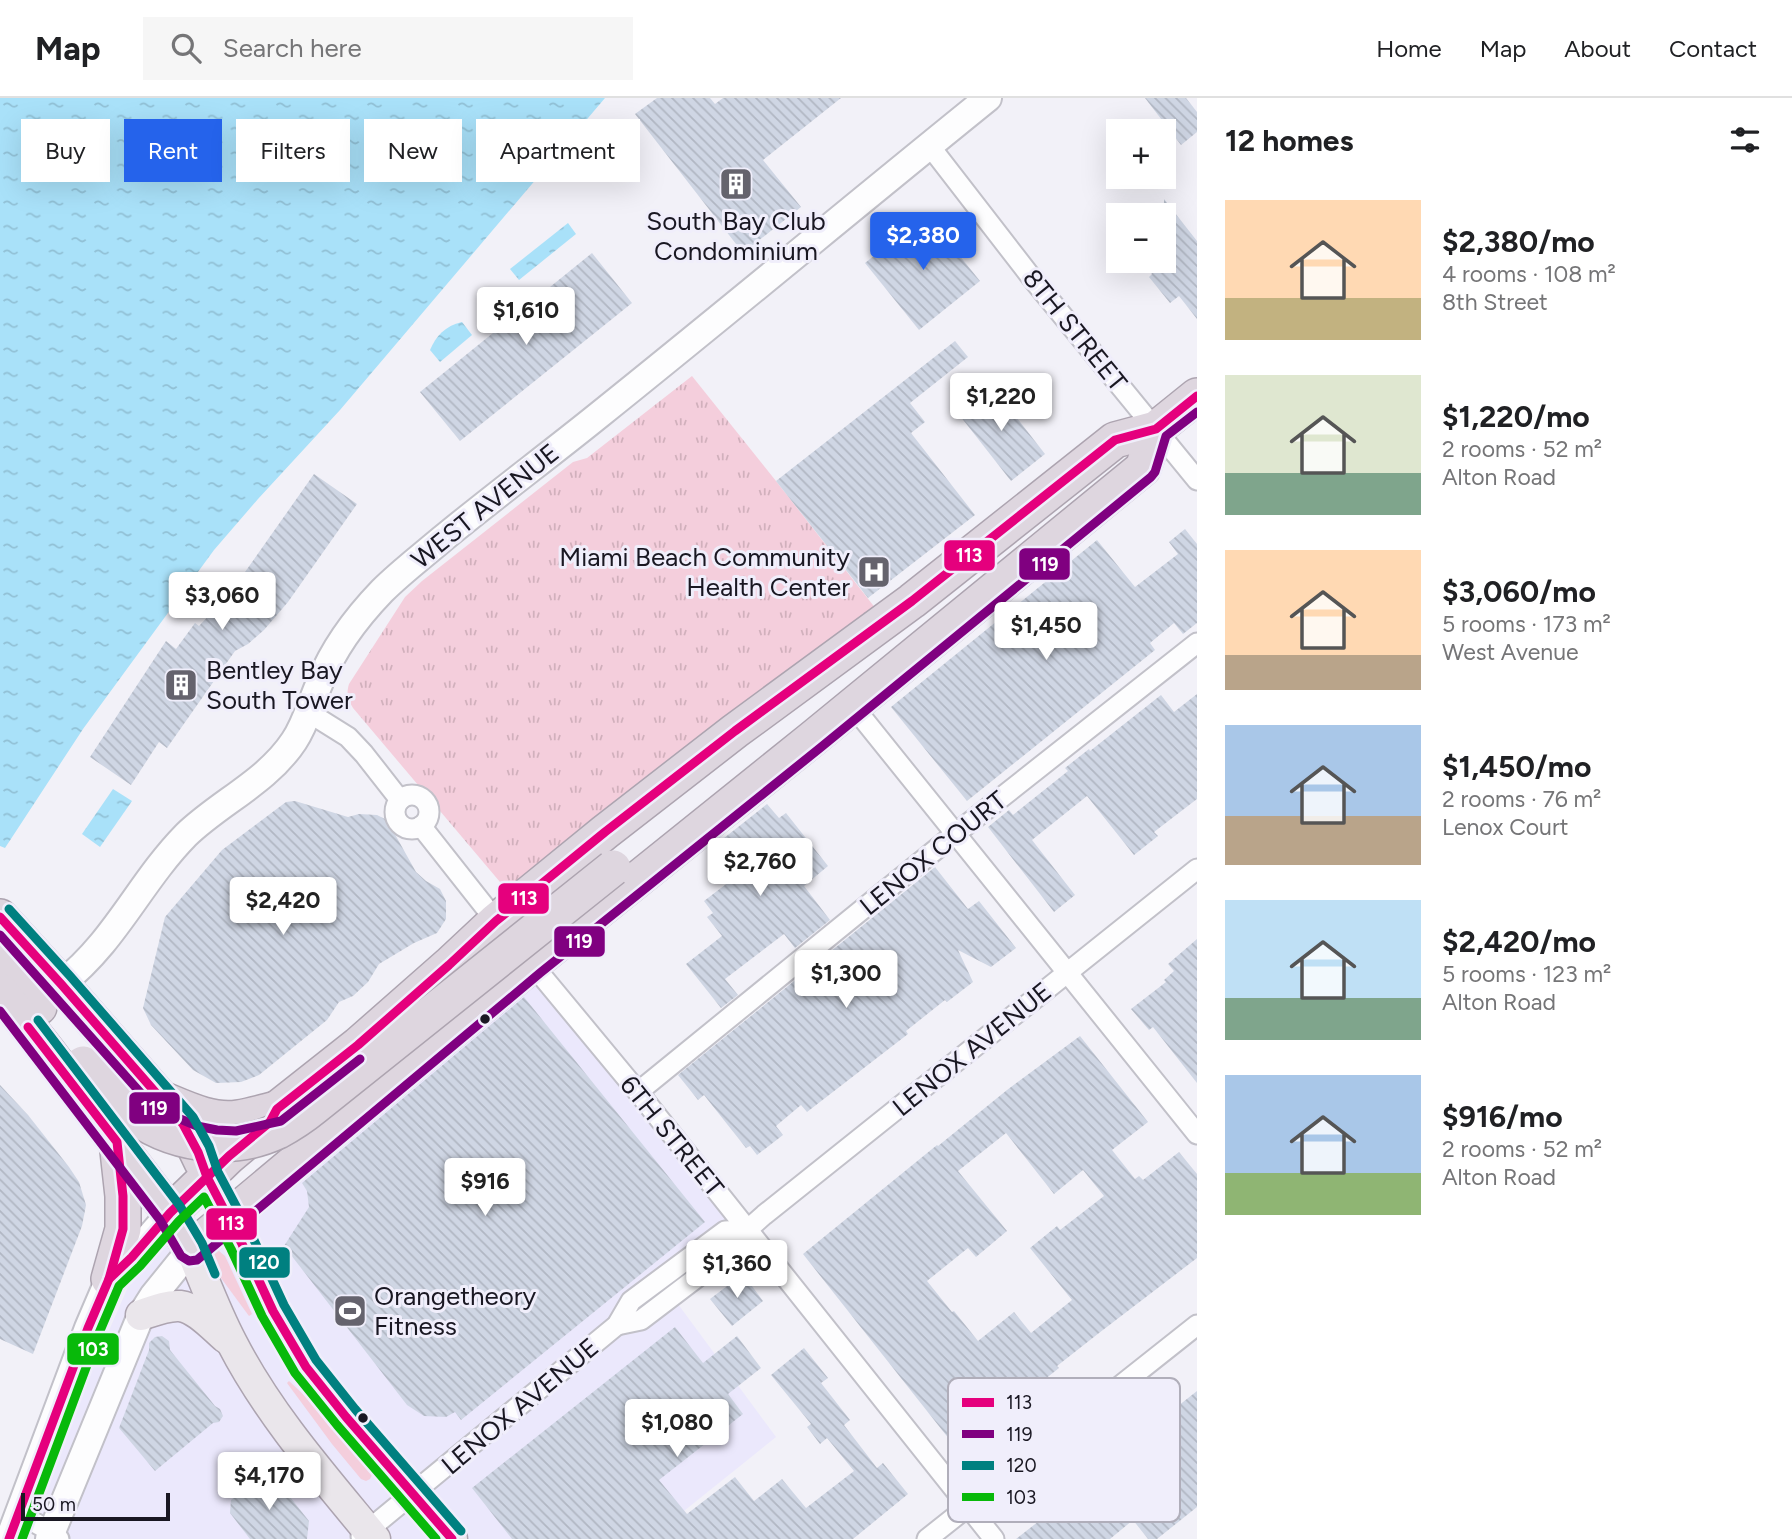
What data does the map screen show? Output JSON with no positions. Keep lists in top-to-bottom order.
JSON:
{
  "streets": {
    "street": [
      "8TH STREET",
      "WEST AVENUE",
      "LENOX COURT",
      "LENOX AVENUE",
      "6TH STREET"
    ]
  },
  "crossings": [
    ["8TH STREET", "WEST AVENUE"],
    ["LENOX COURT", "6TH STREET"],
    ["LENOX AVENUE", "6TH STREET"]
  ],
  "places": {
    "building": ["South Bay Club Condominium", "Bentley Bay South Tower"],
    "hospital": ["Miami Beach Community Health Center"],
    "sports": ["Orangetheory Fitness"]
  },
  "lines": [
    "transit line 113",
    "transit line 119",
    "transit line 120",
    "transit line 103"
  ],
  "legend": [
    "113",
    "119",
    "120",
    "103"
  ],
  "scale_bar": "50 m",
  "page": {
    "header": "Map",
    "search": "Search here",
    "nav": [
      "Home",
      "Map",
      "About",
      "Contact"
    ],
    "heading": "12 homes",
    "map_buttons": ["+", "−"],
    "chip": [
      "Buy",
      "Rent",
      "Filters",
      "New",
      "Apartment"
    ],
    "list": [
      {
        "name": "$2,380/mo",
        "note": "4 rooms · 108 m² · 8th Street"
      },
      {
        "name": "$1,220/mo",
        "note": "2 rooms · 52 m² · Alton Road"
      },
      {
        "name": "$3,060/mo",
        "note": "5 rooms · 173 m² · West Avenue"
      },
      {
        "name": "$1,450/mo",
        "note": "2 rooms · 76 m² · Lenox Court"
      },
      {
        "name": "$2,420/mo",
        "note": "5 rooms · 123 m² · Alton Road"
      },
      {
        "name": "$916/mo",
        "note": "2 rooms · 52 m² · Alton Road"
      }
    ],
    "price": [
      "$2,380",
      "$1,610",
      "$1,220",
      "$3,060",
      "$1,450",
      "$2,760",
      "$2,420",
      "$1,300",
      "$916",
      "$1,360",
      "$1,080",
      "$4,170"
    ],
    "scale": "50 m"
  }
}
